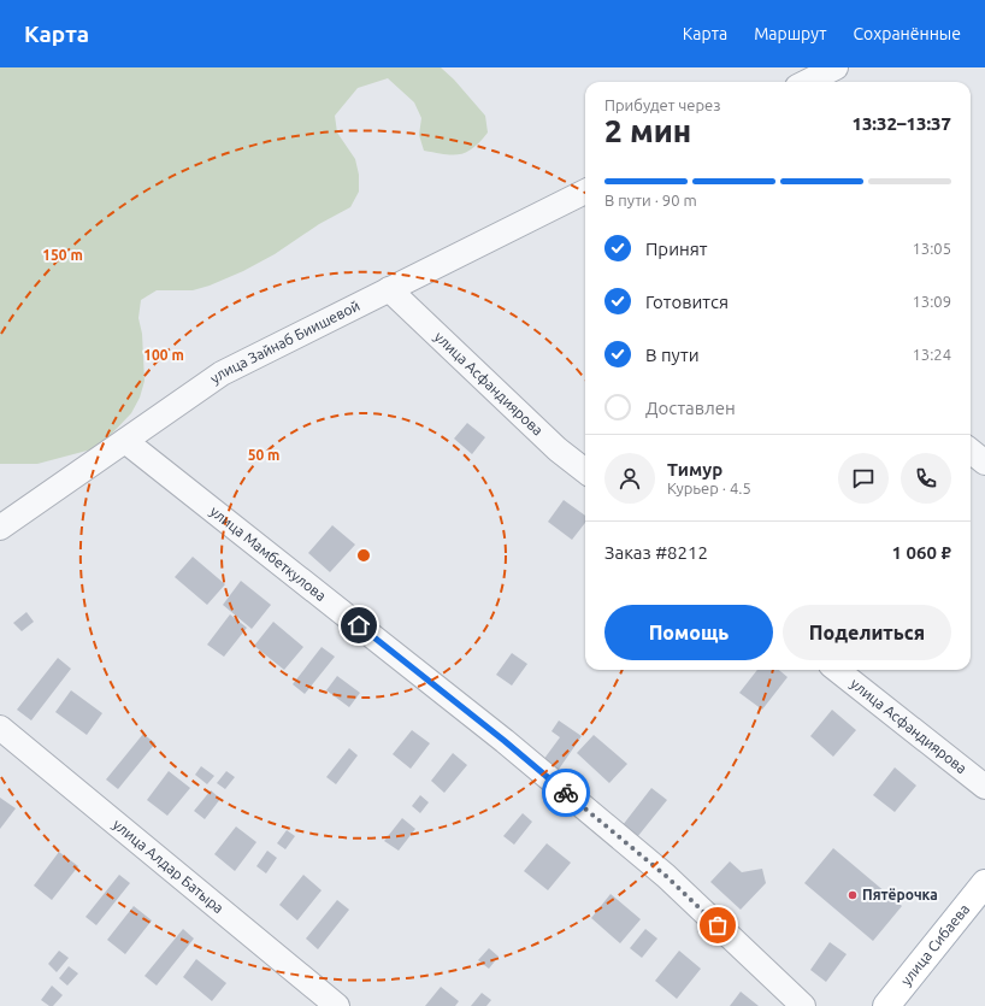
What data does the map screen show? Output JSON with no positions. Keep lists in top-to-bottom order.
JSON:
{
  "streets": {
    "main road": ["улица Сибаева"],
    "street": [
      "улица Зайнаб Биишевой",
      "улица Асфандиярова",
      "улица Мамбеткулова",
      "улица Алдар Батыра"
    ]
  },
  "crossings": [
    ["улица Зайнаб Биишевой", "улица Асфандиярова"],
    ["улица Зайнаб Биишевой", "улица Мамбеткулова"]
  ],
  "places": ["Пятёрочка"],
  "page": {
    "header": "Карта",
    "nav": ["Карта", "Маршрут", "Сохранённые"],
    "heading": ["2 мин", "Прибудет через", "13:32–13:37"],
    "panel": [
      "Тимур",
      "Курьер · 4.5",
      "Заказ #8212",
      "1 060 ₽"
    ],
    "bar": "В пути · 90 m",
    "list": [
      ["Принят", "13:05"],
      ["Готовится", "13:09"],
      ["В пути", "13:24"],
      "Доставлен"
    ],
    "buttons": ["Помощь", "Поделиться"]
  },
  "rings": ["150 m", "100 m", "50 m"]
}
